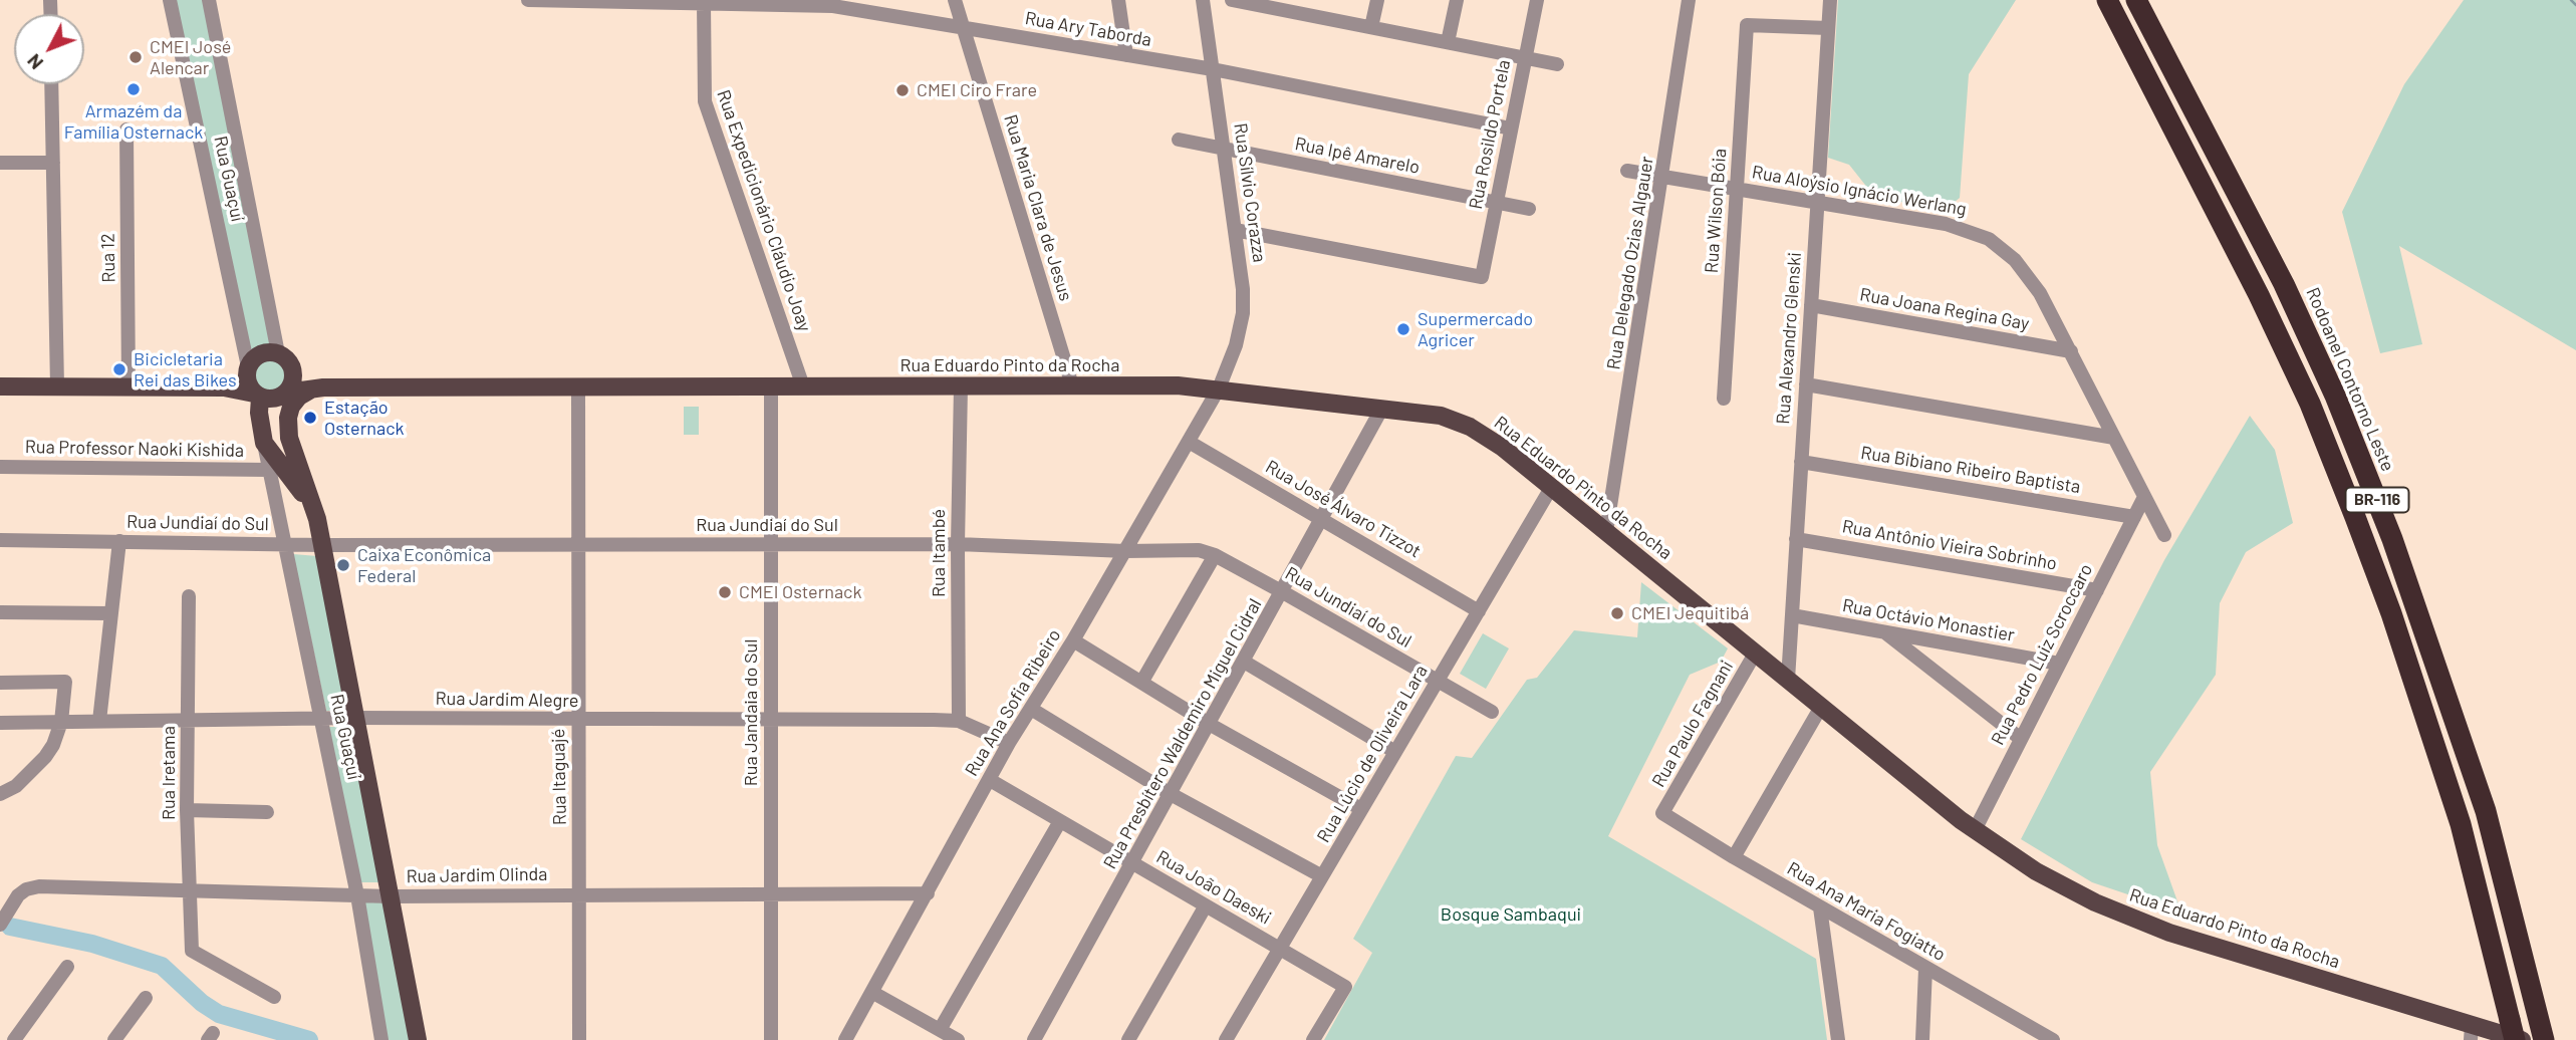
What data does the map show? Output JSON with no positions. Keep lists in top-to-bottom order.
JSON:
{
  "streets": {
    "highway": ["Rodoanel Contorno Leste", "BR-116"],
    "main road": ["Rua Guaçuí", "Rua Eduardo Pinto da Rocha"],
    "street": [
      "Rua Ary Taborda",
      "Rua Rosildo Portela",
      "Rua Ipê Amarelo",
      "Rua Aloýsio Ignácio Werlang",
      "Rua Sílvio Corazza",
      "Rua Maria Clara de Jesus",
      "Rua Expedicionário Cláudio Joay",
      "Rua Wilson Bóia",
      "Rua 12",
      "Rua Delegado Ozias Algauer",
      "Rua Joana Regina Gay",
      "Rua Alexandro Glenski",
      "Rua Professor Naoki Kishida",
      "Rua Bibiano Ribeiro Baptista",
      "Rua José Álvaro Tizzot",
      "Rua Jundiaí do Sul",
      "Rua Antônio Vieira Sobrinho",
      "Rua Itambé",
      "Rua Octávio Monastier",
      "Rua Pedro Luiz Scroccaro",
      "Rua Jardim Alegre",
      "Rua Ana Sofia Ribeiro",
      "Rua Jandaia do Sul",
      "Rua Paulo Fagnani",
      "Rua Presbítero Waldemiro Miguel Cidral",
      "Rua Lúcio de Oliveira Lara",
      "Rua Iretama",
      "Rua Itaguajé",
      "Rua Jardim Olinda",
      "Rua João Daeski",
      "Rua Ana Maria Fogiatto"
    ]
  },
  "crossings": [
    ["Rua Ary Taborda", "Rua Rosildo Portela"],
    ["Rua Ary Taborda", "Rua Sílvio Corazza"],
    ["Rua Ary Taborda", "Rua Maria Clara de Jesus"],
    ["Rua Ary Taborda", "Rua Expedicionário Cláudio Joay"],
    ["Rua Rosildo Portela", "Rua Ipê Amarelo"],
    ["Rua Rosildo Portela", "Rua Sílvio Corazza"],
    ["Rua Ipê Amarelo", "Rua Sílvio Corazza"],
    ["Rua Guaçuí", "Rua Eduardo Pinto da Rocha"],
    ["Rua Guaçuí", "Rua Professor Naoki Kishida"],
    ["Rua Guaçuí", "Rua Jundiaí do Sul"],
    ["Rua Guaçuí", "Rua Jardim Alegre"],
    ["Rua Guaçuí", "Rua Jardim Olinda"],
    ["Rua Aloýsio Ignácio Werlang", "Rua Wilson Bóia"],
    ["Rua Aloýsio Ignácio Werlang", "Rua Delegado Ozias Algauer"],
    ["Rua Aloýsio Ignácio Werlang", "Rua Joana Regina Gay"],
    ["Rua Aloýsio Ignácio Werlang", "Rua Alexandro Glenski"],
    ["Rua Aloýsio Ignácio Werlang", "Rua Pedro Luiz Scroccaro"],
    ["Rua Sílvio Corazza", "Rua Eduardo Pinto da Rocha"],
    ["Rua Sílvio Corazza", "Rua Ana Sofia Ribeiro"],
    ["Rua Maria Clara de Jesus", "Rua Eduardo Pinto da Rocha"],
    ["Rua Expedicionário Cláudio Joay", "Rua Eduardo Pinto da Rocha"],
    ["Rua Wilson Bóia", "Rua Alexandro Glenski"],
    ["Rua Delegado Ozias Algauer", "Rua Eduardo Pinto da Rocha"],
    ["Rua Joana Regina Gay", "Rua Alexandro Glenski"],
    ["Rua Alexandro Glenski", "Rua Eduardo Pinto da Rocha"],
    ["Rua Alexandro Glenski", "Rua Bibiano Ribeiro Baptista"],
    ["Rua Alexandro Glenski", "Rua Antônio Vieira Sobrinho"],
    ["Rua Alexandro Glenski", "Rua Octávio Monastier"],
    ["Rua Eduardo Pinto da Rocha", "Rua Itambé"],
    ["Rua Eduardo Pinto da Rocha", "Rua Pedro Luiz Scroccaro"],
    ["Rua Eduardo Pinto da Rocha", "Rua Ana Sofia Ribeiro"],
    ["Rua Eduardo Pinto da Rocha", "Rua Jandaia do Sul"],
    ["Rua Eduardo Pinto da Rocha", "Rua Paulo Fagnani"],
    ["Rua Eduardo Pinto da Rocha", "Rua Presbítero Waldemiro Miguel Cidral"],
    ["Rua Eduardo Pinto da Rocha", "Rua Lúcio de Oliveira Lara"],
    ["Rua Eduardo Pinto da Rocha", "Rua Itaguajé"],
    ["Rua Bibiano Ribeiro Baptista", "Rua Pedro Luiz Scroccaro"],
    ["Rua José Álvaro Tizzot", "Rua Ana Sofia Ribeiro"],
    ["Rua José Álvaro Tizzot", "Rua Presbítero Waldemiro Miguel Cidral"],
    ["Rua José Álvaro Tizzot", "Rua Lúcio de Oliveira Lara"],
    ["Rua Jundiaí do Sul", "Rua Itambé"],
    ["Rua Jundiaí do Sul", "Rua Ana Sofia Ribeiro"],
    ["Rua Jundiaí do Sul", "Rua Jandaia do Sul"],
    ["Rua Jundiaí do Sul", "Rua Presbítero Waldemiro Miguel Cidral"],
    ["Rua Jundiaí do Sul", "Rua Lúcio de Oliveira Lara"],
    ["Rua Jundiaí do Sul", "Rua Itaguajé"],
    ["Rua Antônio Vieira Sobrinho", "Rua Pedro Luiz Scroccaro"],
    ["Rua Itambé", "Rua Jardim Alegre"],
    ["Rua Octávio Monastier", "Rua Pedro Luiz Scroccaro"],
    ["Rua Jardim Alegre", "Rua Ana Sofia Ribeiro"],
    ["Rua Jardim Alegre", "Rua Jandaia do Sul"],
    ["Rua Jardim Alegre", "Rua Iretama"],
    ["Rua Jardim Alegre", "Rua Itaguajé"],
    ["Rua Ana Sofia Ribeiro", "Rua Jardim Olinda"],
    ["Rua Ana Sofia Ribeiro", "Rua João Daeski"],
    ["Rua Jandaia do Sul", "Rua Jardim Olinda"],
    ["Rua Paulo Fagnani", "Rua Ana Maria Fogiatto"],
    ["Rua Presbítero Waldemiro Miguel Cidral", "Rua João Daeski"],
    ["Rua Lúcio de Oliveira Lara", "Rua João Daeski"],
    ["Rua Iretama", "Rua Jardim Olinda"],
    ["Rua Itaguajé", "Rua Jardim Olinda"]
  ],
  "parks": ["Bosque Sambaqui"],
  "places": [
    "CMEI José Alencar",
    "Armazém da Família Osternack",
    "CMEI Ciro Frare",
    "Supermercado Agricer",
    "Bicicletaria Rei das Bikes",
    "Estação Osternack",
    "Caixa Econômica Federal",
    "CMEI Osternack",
    "CMEI Jequitibá"
  ],
  "north": "bottom left"
}
